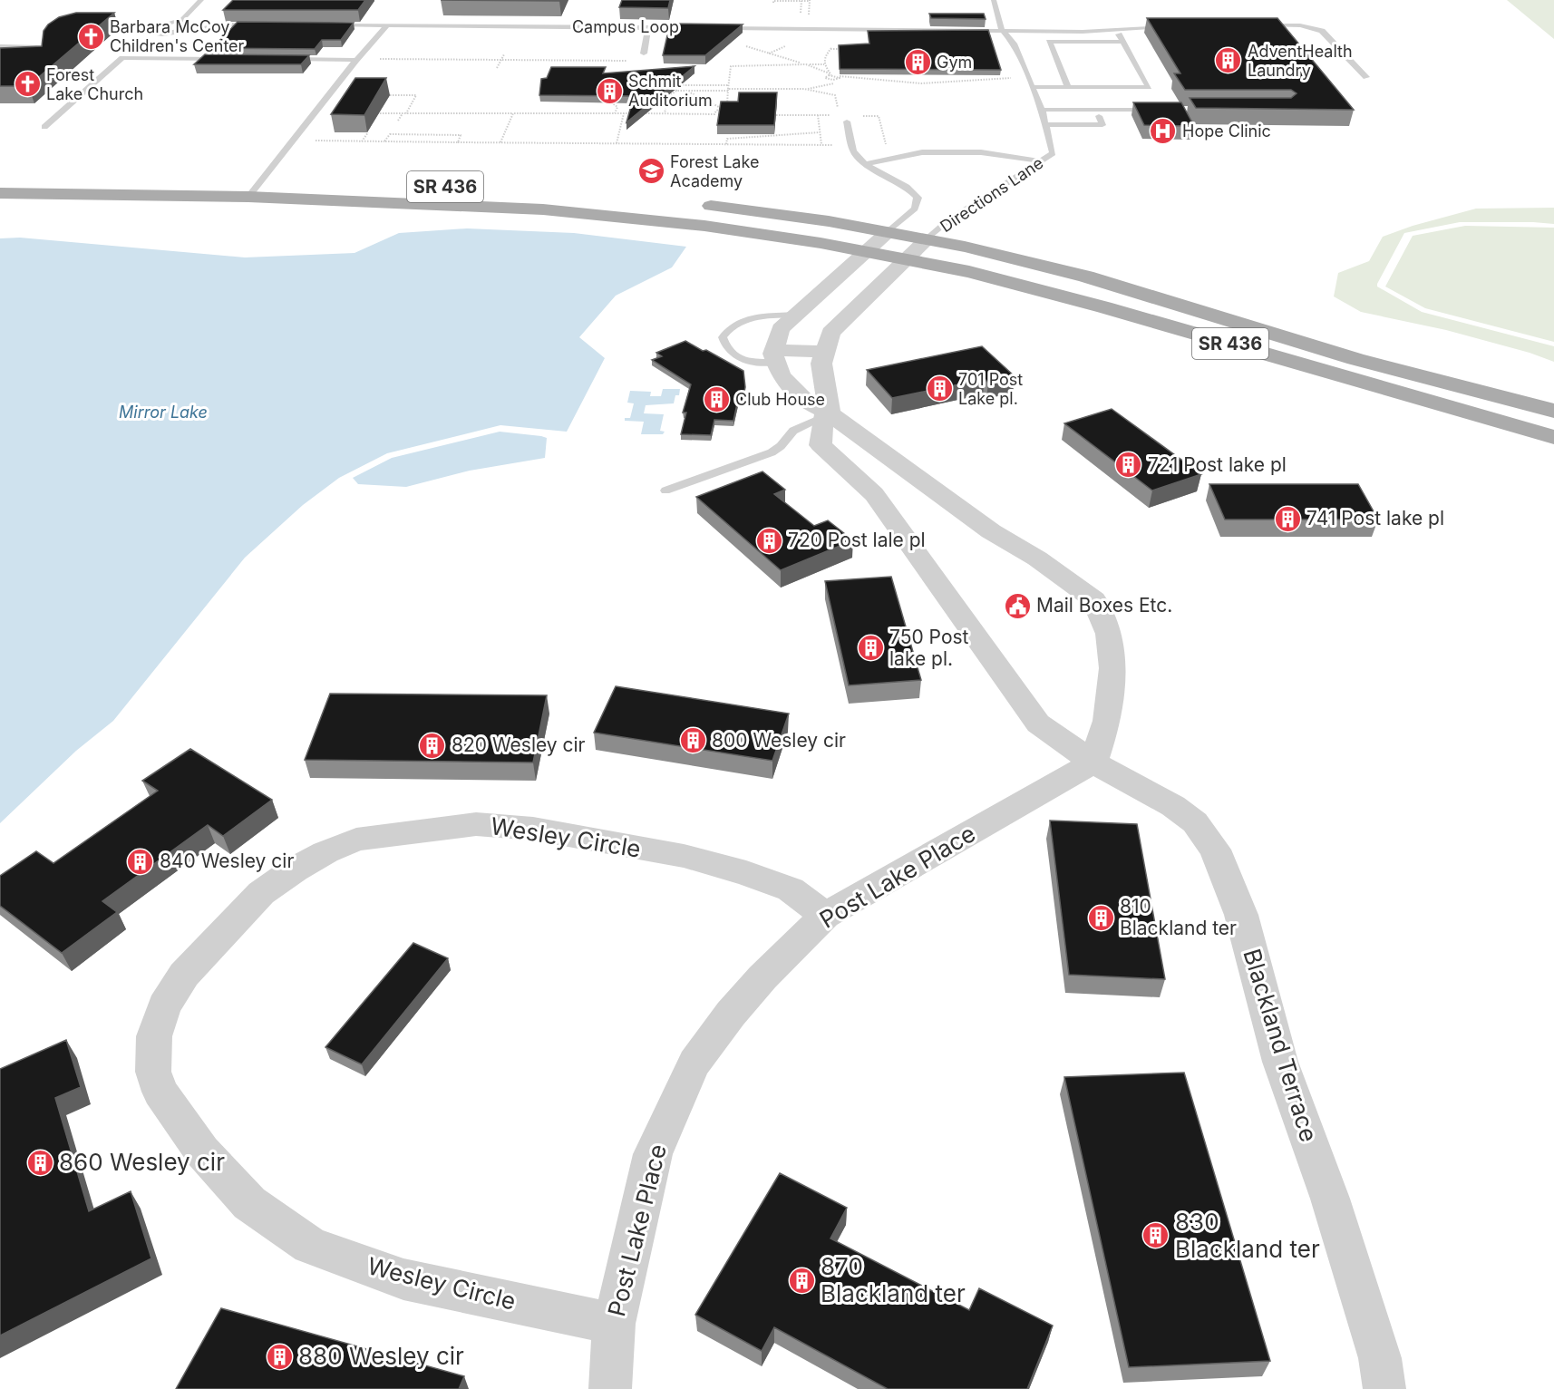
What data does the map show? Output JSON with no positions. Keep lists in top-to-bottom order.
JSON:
{
  "streets": {
    "main road": ["SR 436"],
    "street": ["Wesley Circle", "Post Lake Place", "Blackland Terrace"],
    "lane": ["Campus Loop", "Directions Lane"]
  },
  "crossings": [
    ["SR 436", "Directions Lane"],
    ["Wesley Circle", "Post Lake Place"],
    ["Post Lake Place", "Blackland Terrace"]
  ],
  "water": ["Mirror Lake"],
  "places": {
    "church": ["Barbara McCoy Children's Center", "Forest Lake Church"],
    "building": [
      "AdventHealth Laundry",
      "Gym",
      "Schmit Auditorium",
      "701 Post Lake pl.",
      "Club House",
      "721 Post lake pl",
      "741 Post lake pl",
      "720 Post lale pl",
      "750 Post lake pl.",
      "800 Wesley cir",
      "820 Wesley cir",
      "840 Wesley cir",
      "810 Blackland ter",
      "860 Wesley cir",
      "830 Blackland ter",
      "870 Blackland ter",
      "880 Wesley cir"
    ],
    "hospital": ["Hope Clinic"],
    "school or university": ["Forest Lake Academy"],
    "public building": ["Mail Boxes Etc."]
  }
}
